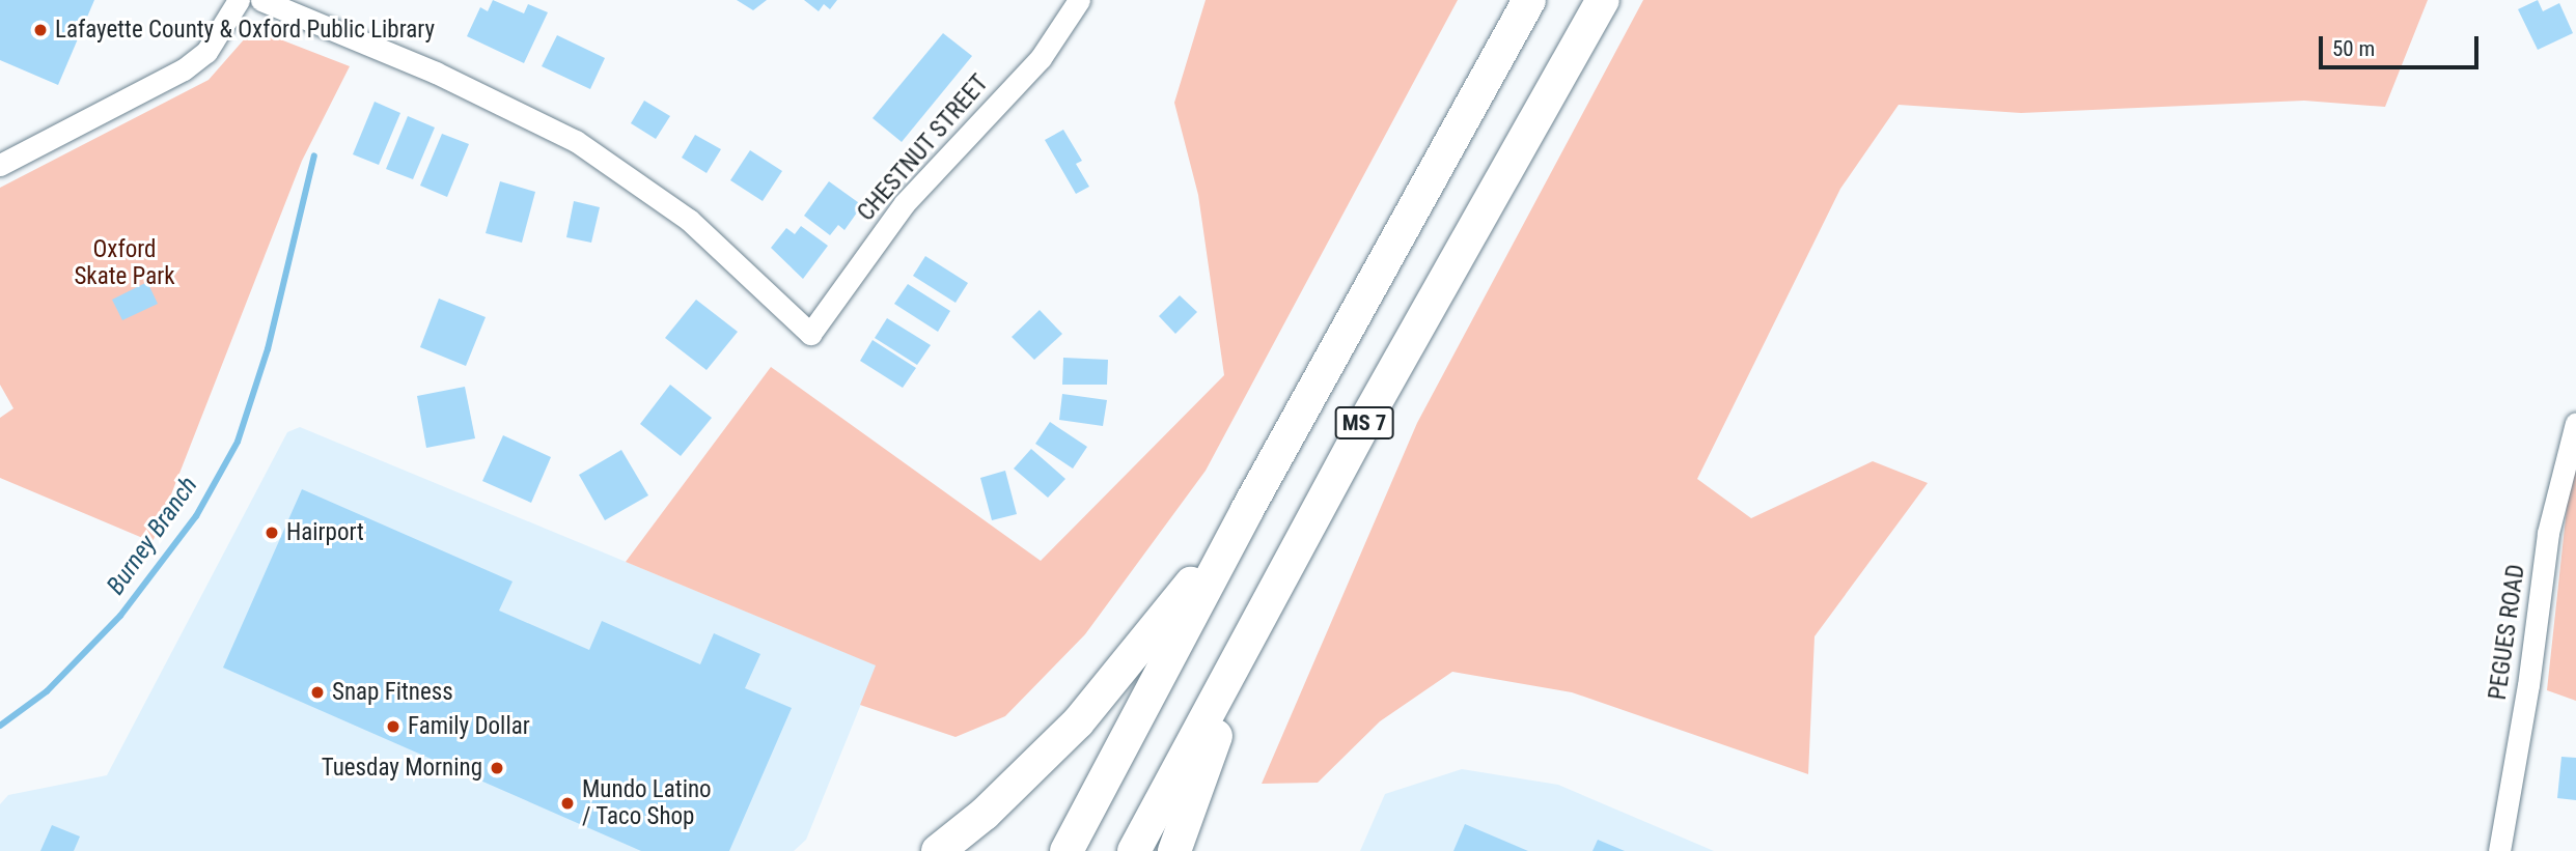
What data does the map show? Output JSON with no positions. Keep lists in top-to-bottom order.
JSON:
{
  "streets": {
    "highway": ["MS 7"],
    "street": ["CHESTNUT STREET", "PEGUES ROAD"]
  },
  "water": ["Burney Branch"],
  "parks": ["Oxford Skate Park"],
  "places": [
    "Lafayette County & Oxford Public Library",
    "Hairport",
    "Snap Fitness",
    "Family Dollar",
    "Tuesday Morning",
    "Mundo Latino / Taco Shop"
  ],
  "scale_bar": "50 m"
}
